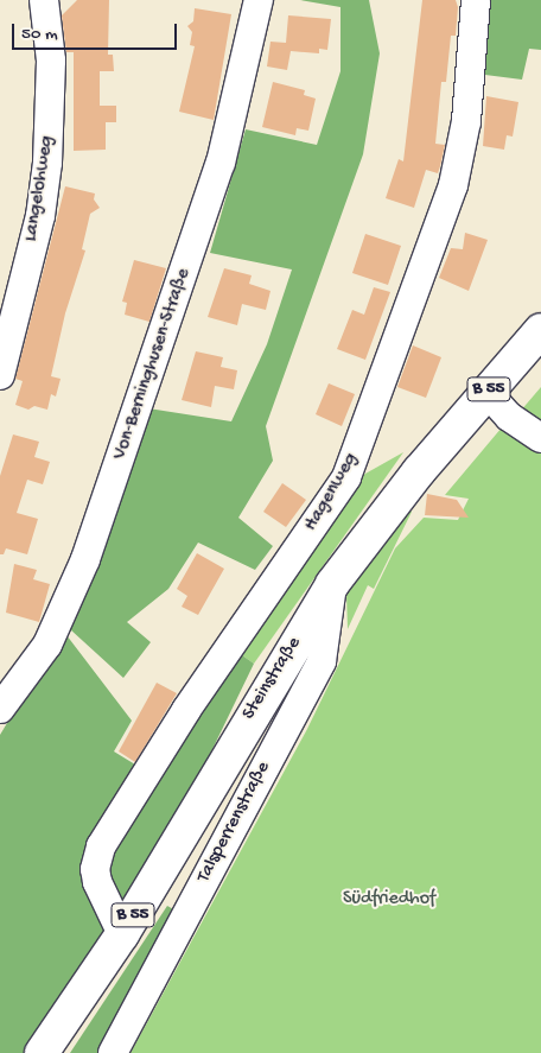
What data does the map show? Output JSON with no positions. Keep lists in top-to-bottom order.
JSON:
{
  "streets": {
    "main road": ["B 55", "Steinstraße"],
    "street": [
      "Langelohweg",
      "Von-Berninghusen-Straße",
      "Hagenweg",
      "Talsperrenstraße"
    ]
  },
  "crossings": [
    ["Hagenweg", "Steinstraße"],
    ["Steinstraße", "Talsperrenstraße"]
  ],
  "parks": ["Südfriedhof"],
  "scale_bar": "50 m"
}
